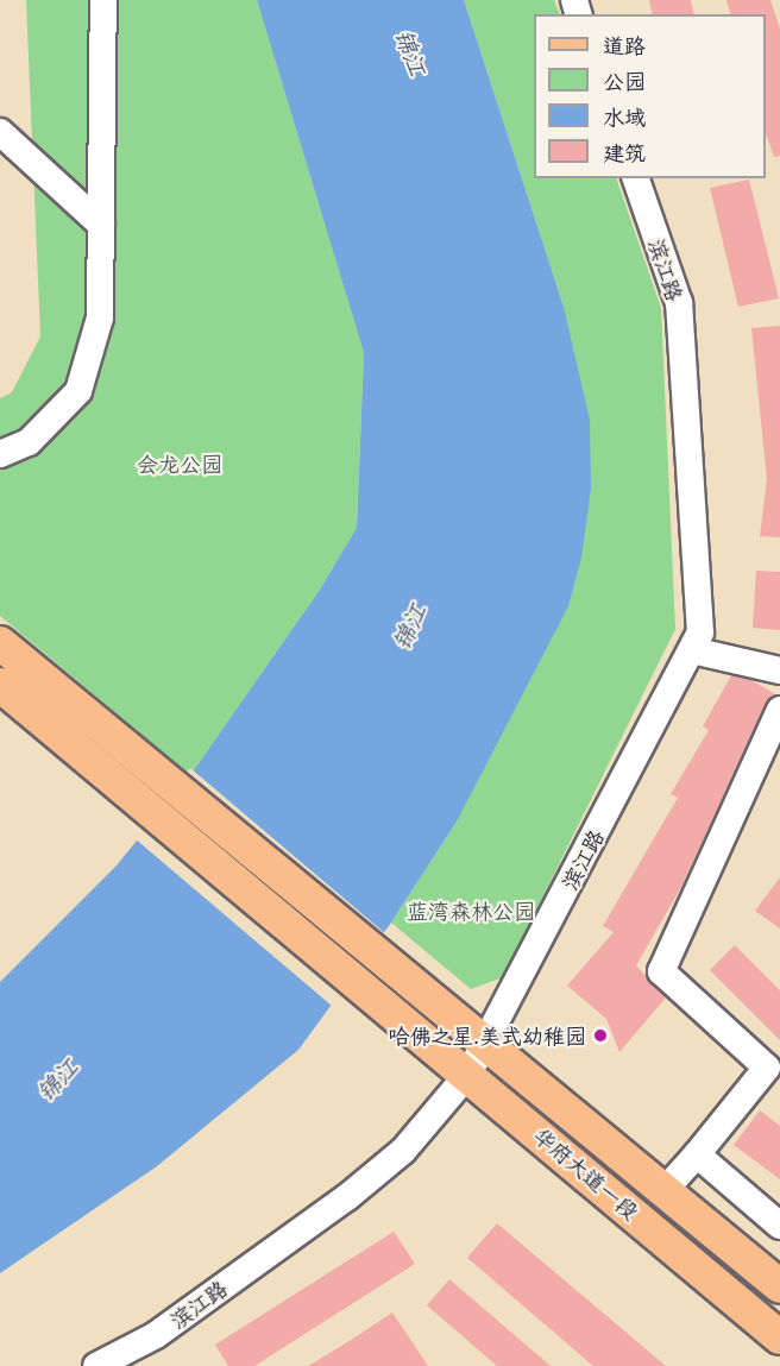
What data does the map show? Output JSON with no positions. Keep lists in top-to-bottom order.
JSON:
{
  "streets": {
    "main road": ["华府大道一段"],
    "street": ["滨江路"]
  },
  "crossings": [
    ["滨江路", "华府大道一段"]
  ],
  "water": ["锦江"],
  "parks": ["会龙公园", "蓝湾森林公园"],
  "places": ["哈佛之星.美式幼稚园"],
  "legend": [
    "道路",
    "公园",
    "水域",
    "建筑"
  ]
}
